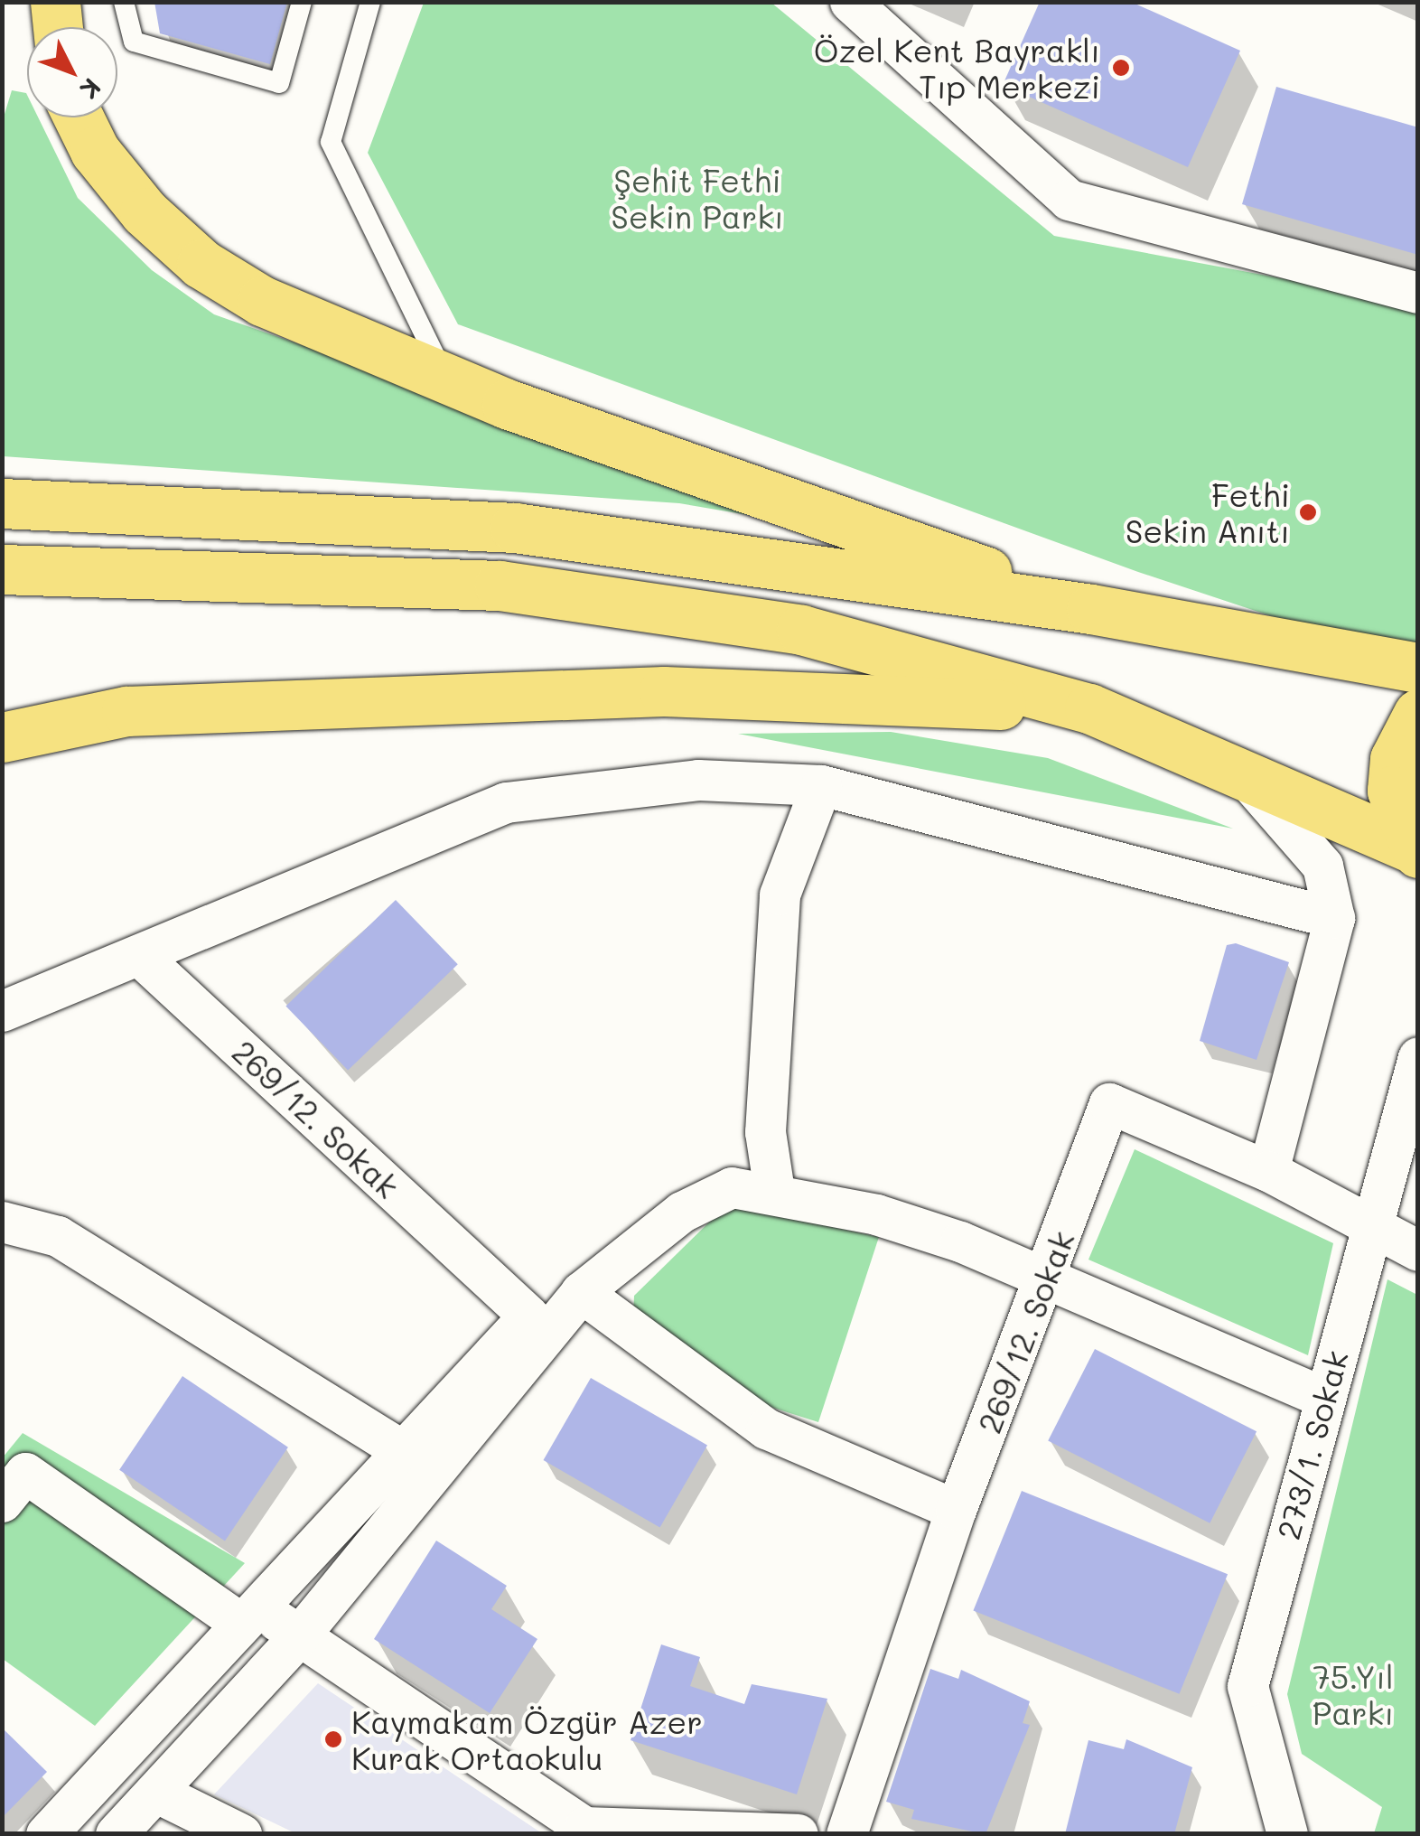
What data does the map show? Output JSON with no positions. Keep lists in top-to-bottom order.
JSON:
{
  "streets": {
    "street": ["269/12. Sokak", "273/1. Sokak"]
  },
  "crossings": [
    ["269/12. Sokak", "273/1. Sokak"]
  ],
  "parks": ["Şehit Fethi Sekin Parkı", "75.Yıl Parkı"],
  "places": ["Özel Kent Bayraklı Tıp Merkezi", "Fethi Sekin Anıtı", "Kaymakam Özgür Azer Kurak Ortaokulu"],
  "north": "bottom right"
}
